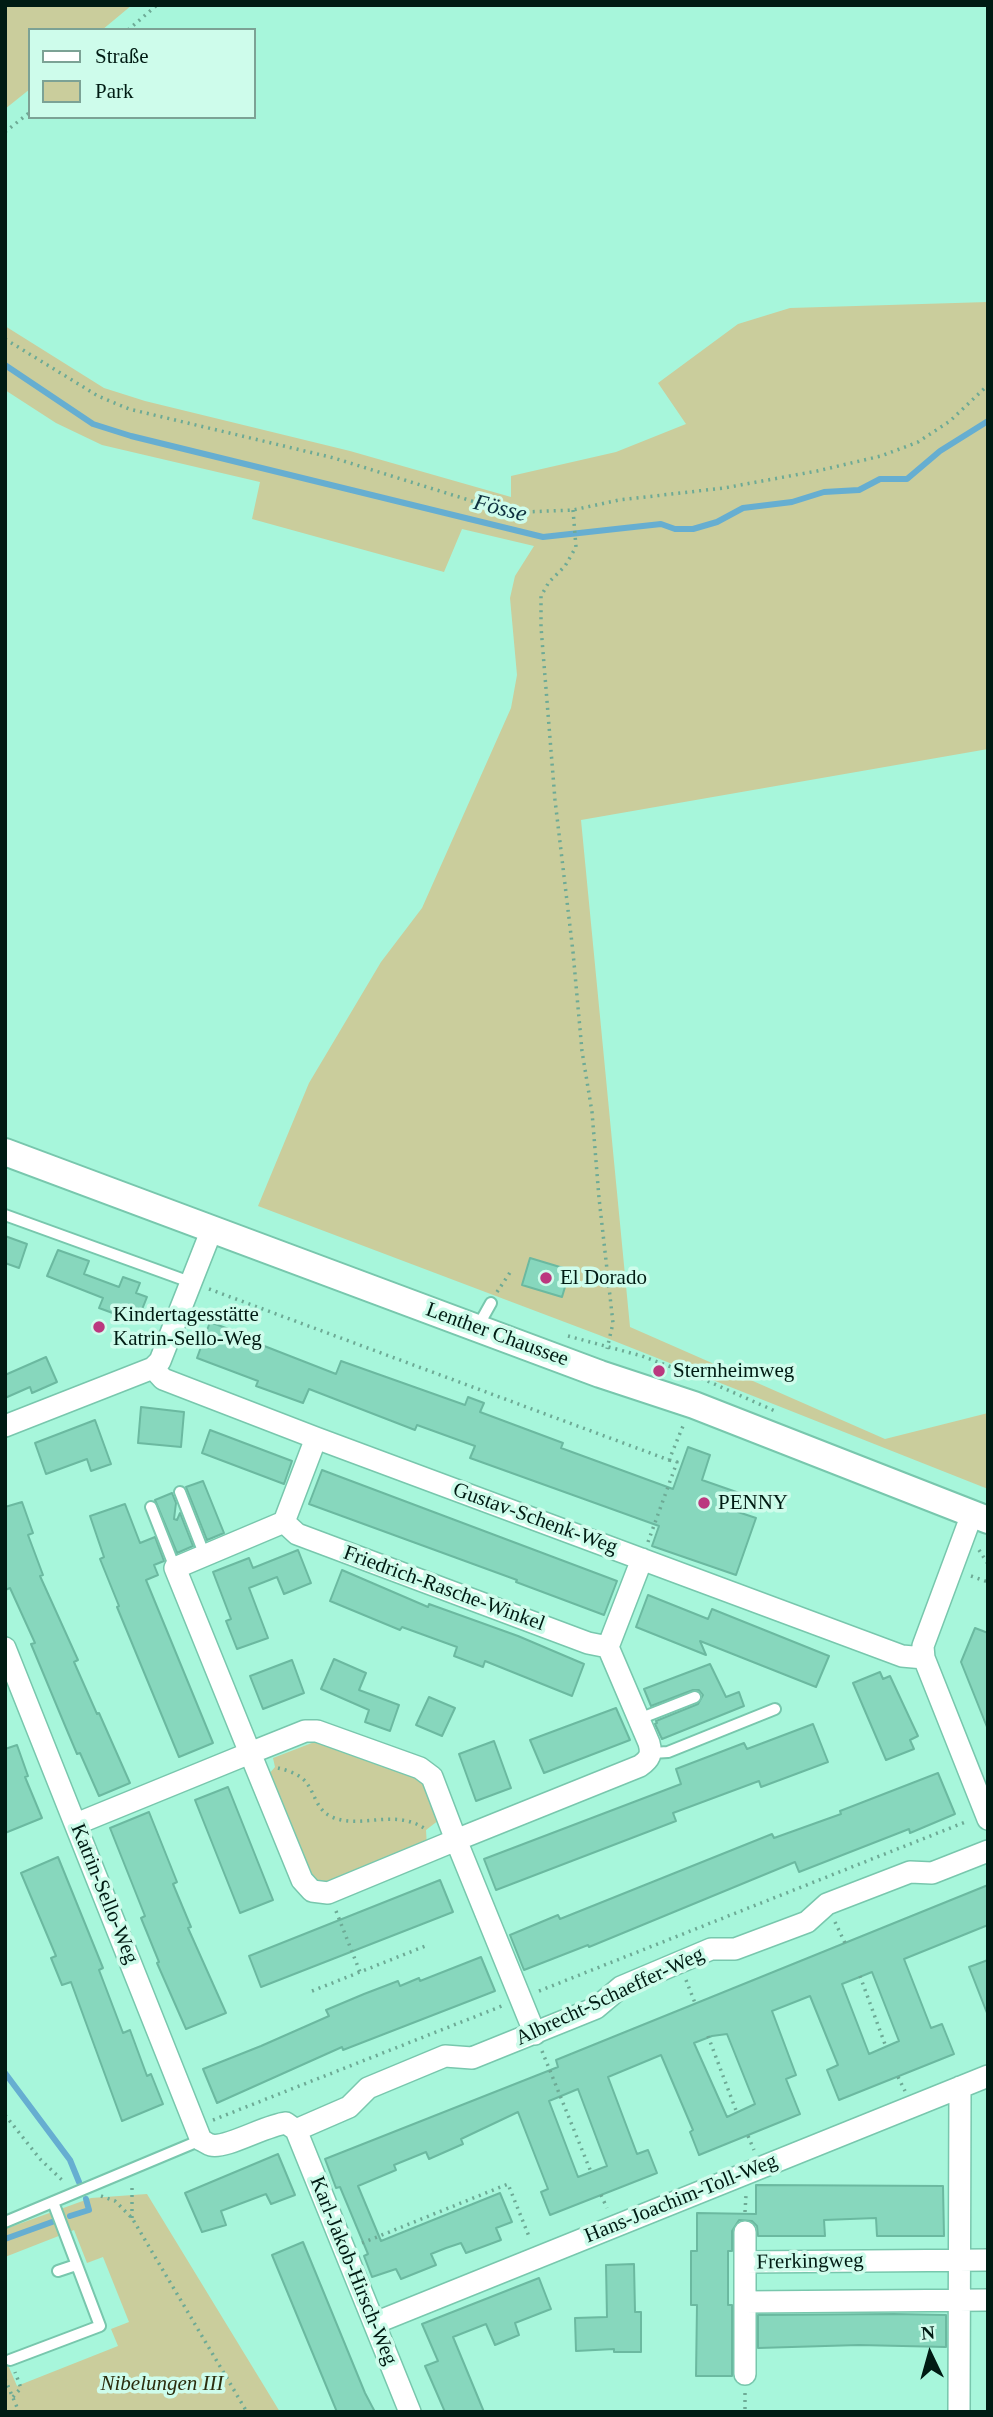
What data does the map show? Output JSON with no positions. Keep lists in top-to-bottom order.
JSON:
{
  "streets": {
    "street": [
      "Lenther Chaussee",
      "Gustav-Schenk-Weg",
      "Friedrich-Rasche-Winkel",
      "Katrin-Sello-Weg",
      "Albrecht-Schaeffer-Weg",
      "Hans-Joachim-Toll-Weg",
      "Frerkingweg",
      "Karl-Jakob-Hirsch-Weg"
    ]
  },
  "crossings": [
    ["Katrin-Sello-Weg", "Albrecht-Schaeffer-Weg"],
    ["Albrecht-Schaeffer-Weg", "Karl-Jakob-Hirsch-Weg"],
    ["Hans-Joachim-Toll-Weg", "Karl-Jakob-Hirsch-Weg"]
  ],
  "water": ["Fösse"],
  "parks": ["Nibelungen III"],
  "places": [
    "El Dorado",
    "Kindertagesstätte Katrin-Sello-Weg",
    "Sternheimweg",
    "PENNY"
  ],
  "legend": ["Straße", "Park"],
  "north": "top"
}
